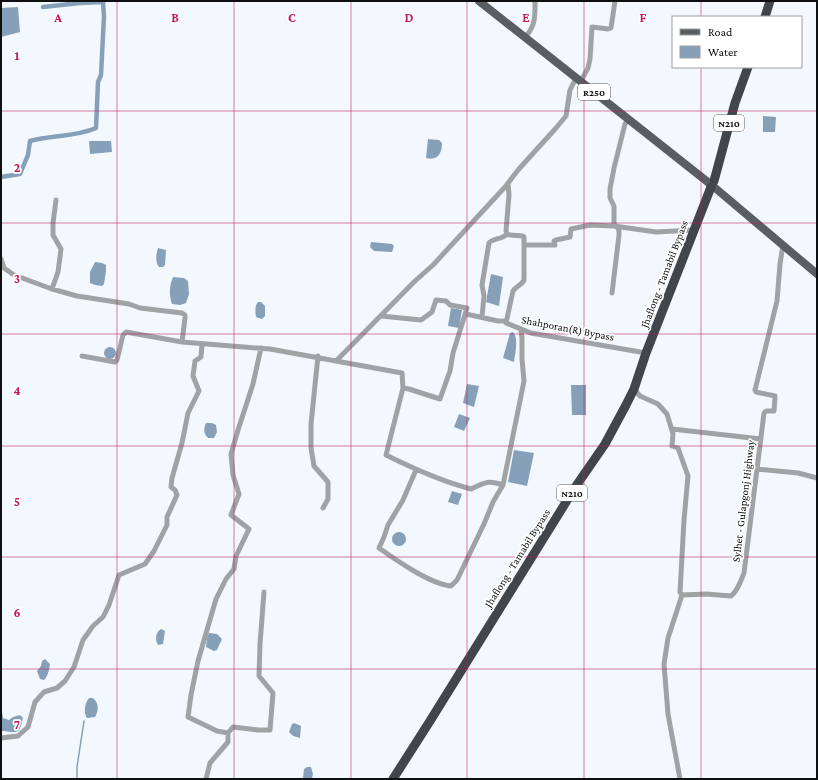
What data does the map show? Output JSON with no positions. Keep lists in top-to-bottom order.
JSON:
{
  "streets": {
    "highway": ["N210", "Jhaflong - Tamabil Bypass"],
    "main road": ["R250"],
    "street": ["Shahporan(R) Bypass", "Sylhet - Gulapgonj Highway"]
  },
  "crossings": [
    ["R250", "Jhaflong - Tamabil Bypass"],
    ["R250", "Sylhet - Gulapgonj Highway"],
    ["Jhaflong - Tamabil Bypass", "Shahporan(R) Bypass"]
  ],
  "legend": ["Road", "Water"],
  "grid": {
    "columns": [
      "A",
      "B",
      "C",
      "D",
      "E",
      "F"
    ],
    "rows": [
      "1",
      "2",
      "3",
      "4",
      "5",
      "6",
      "7"
    ]
  }
}
